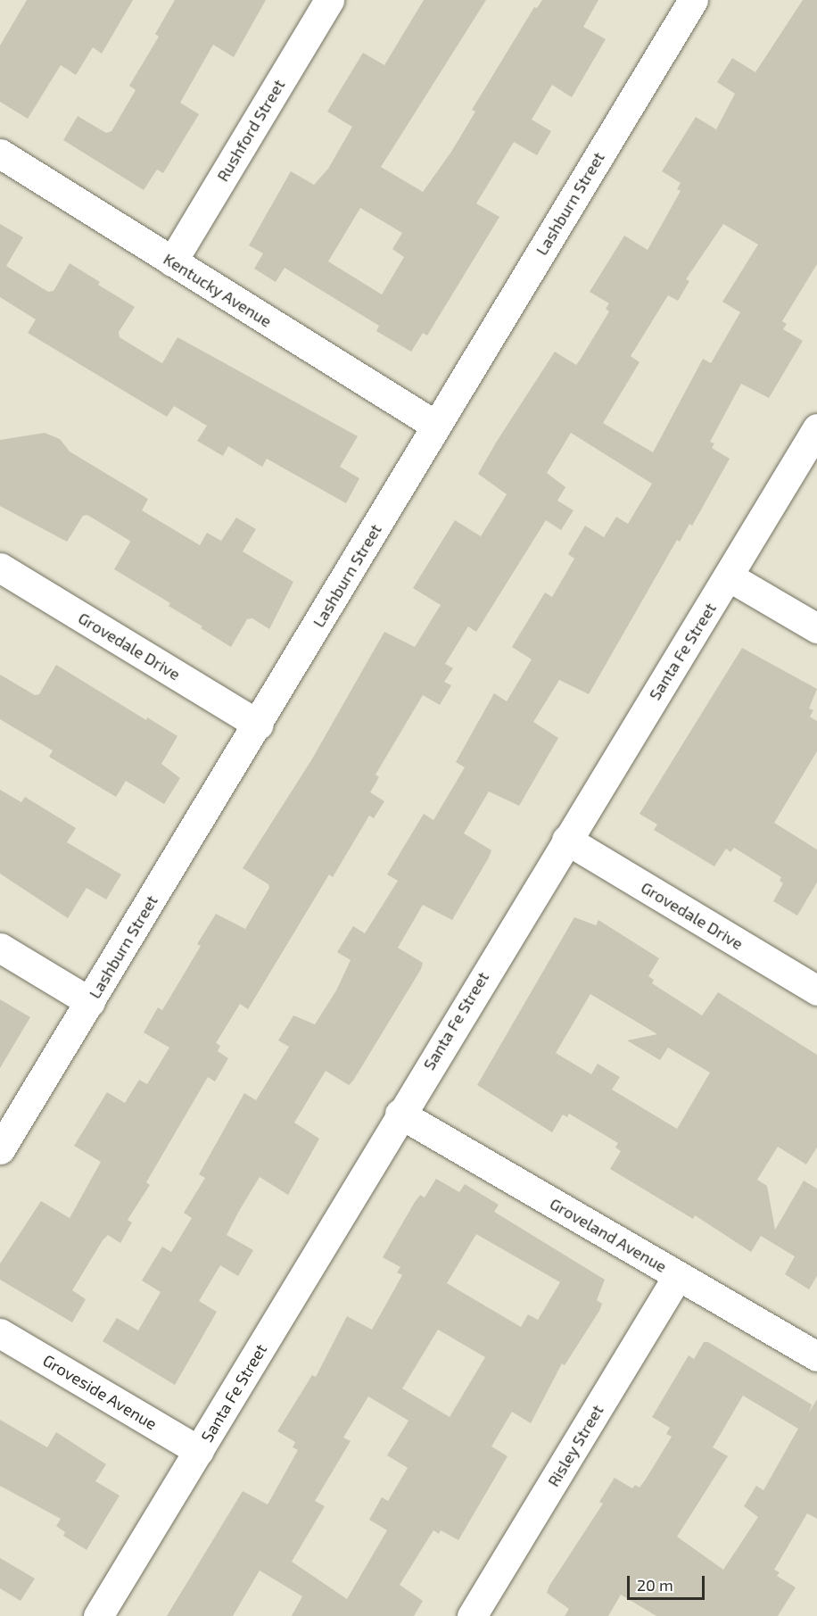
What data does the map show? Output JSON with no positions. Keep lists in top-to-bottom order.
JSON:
{
  "streets": {
    "street": [
      "Rushford Street",
      "Lashburn Street",
      "Kentucky Avenue",
      "Grovedale Drive",
      "Santa Fe Street",
      "Groveland Avenue",
      "Groveside Avenue",
      "Risley Street"
    ]
  },
  "crossings": [
    ["Rushford Street", "Kentucky Avenue"],
    ["Lashburn Street", "Kentucky Avenue"],
    ["Lashburn Street", "Grovedale Drive"],
    ["Grovedale Drive", "Santa Fe Street"],
    ["Santa Fe Street", "Groveland Avenue"],
    ["Santa Fe Street", "Groveside Avenue"],
    ["Groveland Avenue", "Risley Street"]
  ],
  "scale_bar": "20 m"
}
